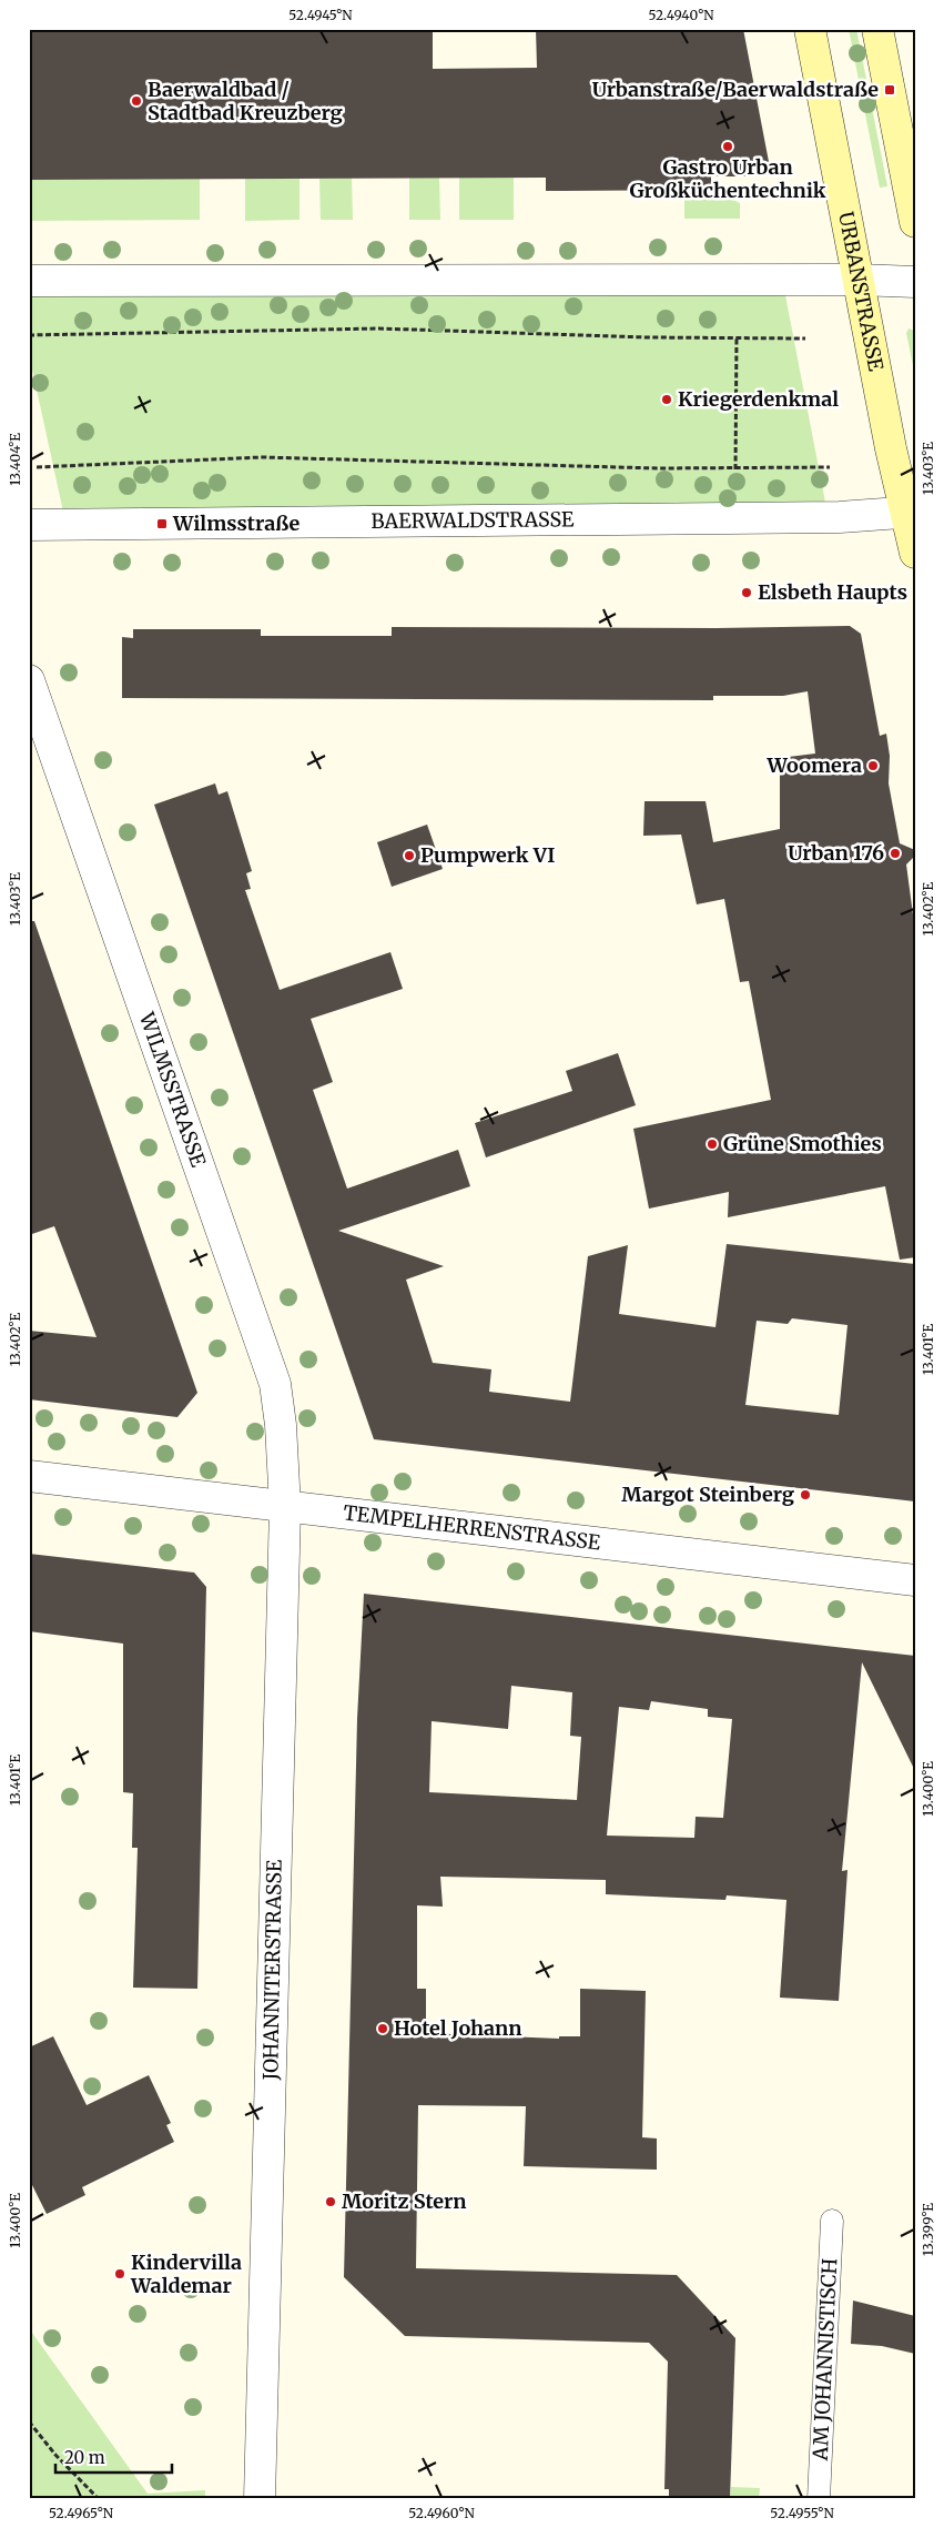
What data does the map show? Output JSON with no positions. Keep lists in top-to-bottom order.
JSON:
{
  "streets": {
    "main road": ["URBANSTRASSE"],
    "street": [
      "BAERWALDSTRASSE",
      "WILMSSTRASSE",
      "TEMPELHERRENSTRASSE",
      "JOHANNITERSTRASSE"
    ],
    "lane": ["AM JOHANNISTISCH"]
  },
  "crossings": [
    ["URBANSTRASSE", "BAERWALDSTRASSE"],
    ["WILMSSTRASSE", "TEMPELHERRENSTRASSE"],
    ["WILMSSTRASSE", "JOHANNITERSTRASSE"],
    ["TEMPELHERRENSTRASSE", "JOHANNITERSTRASSE"]
  ],
  "places": {
    "transit": ["Urbanstraße/Baerwaldstraße", "Wilmsstraße"],
    "other": [
      "Baerwaldbad / Stadtbad Kreuzberg",
      "Gastro Urban Großküchentechnik",
      "Kriegerdenkmal",
      "Elsbeth Haupts",
      "Woomera",
      "Urban 176",
      "Pumpwerk VI",
      "Grüne Smothies",
      "Margot Steinberg",
      "Hotel Johann",
      "Moritz Stern",
      "Kindervilla Waldemar"
    ]
  },
  "scale_bar": "20 m",
  "coordinates": [
    "52.4945°N",
    "52.4940°N",
    "13.404°E",
    "13.403°E",
    "13.402°E",
    "13.401°E",
    "13.400°E",
    "13.399°E",
    "52.4965°N",
    "52.4960°N",
    "52.4955°N"
  ]
}
